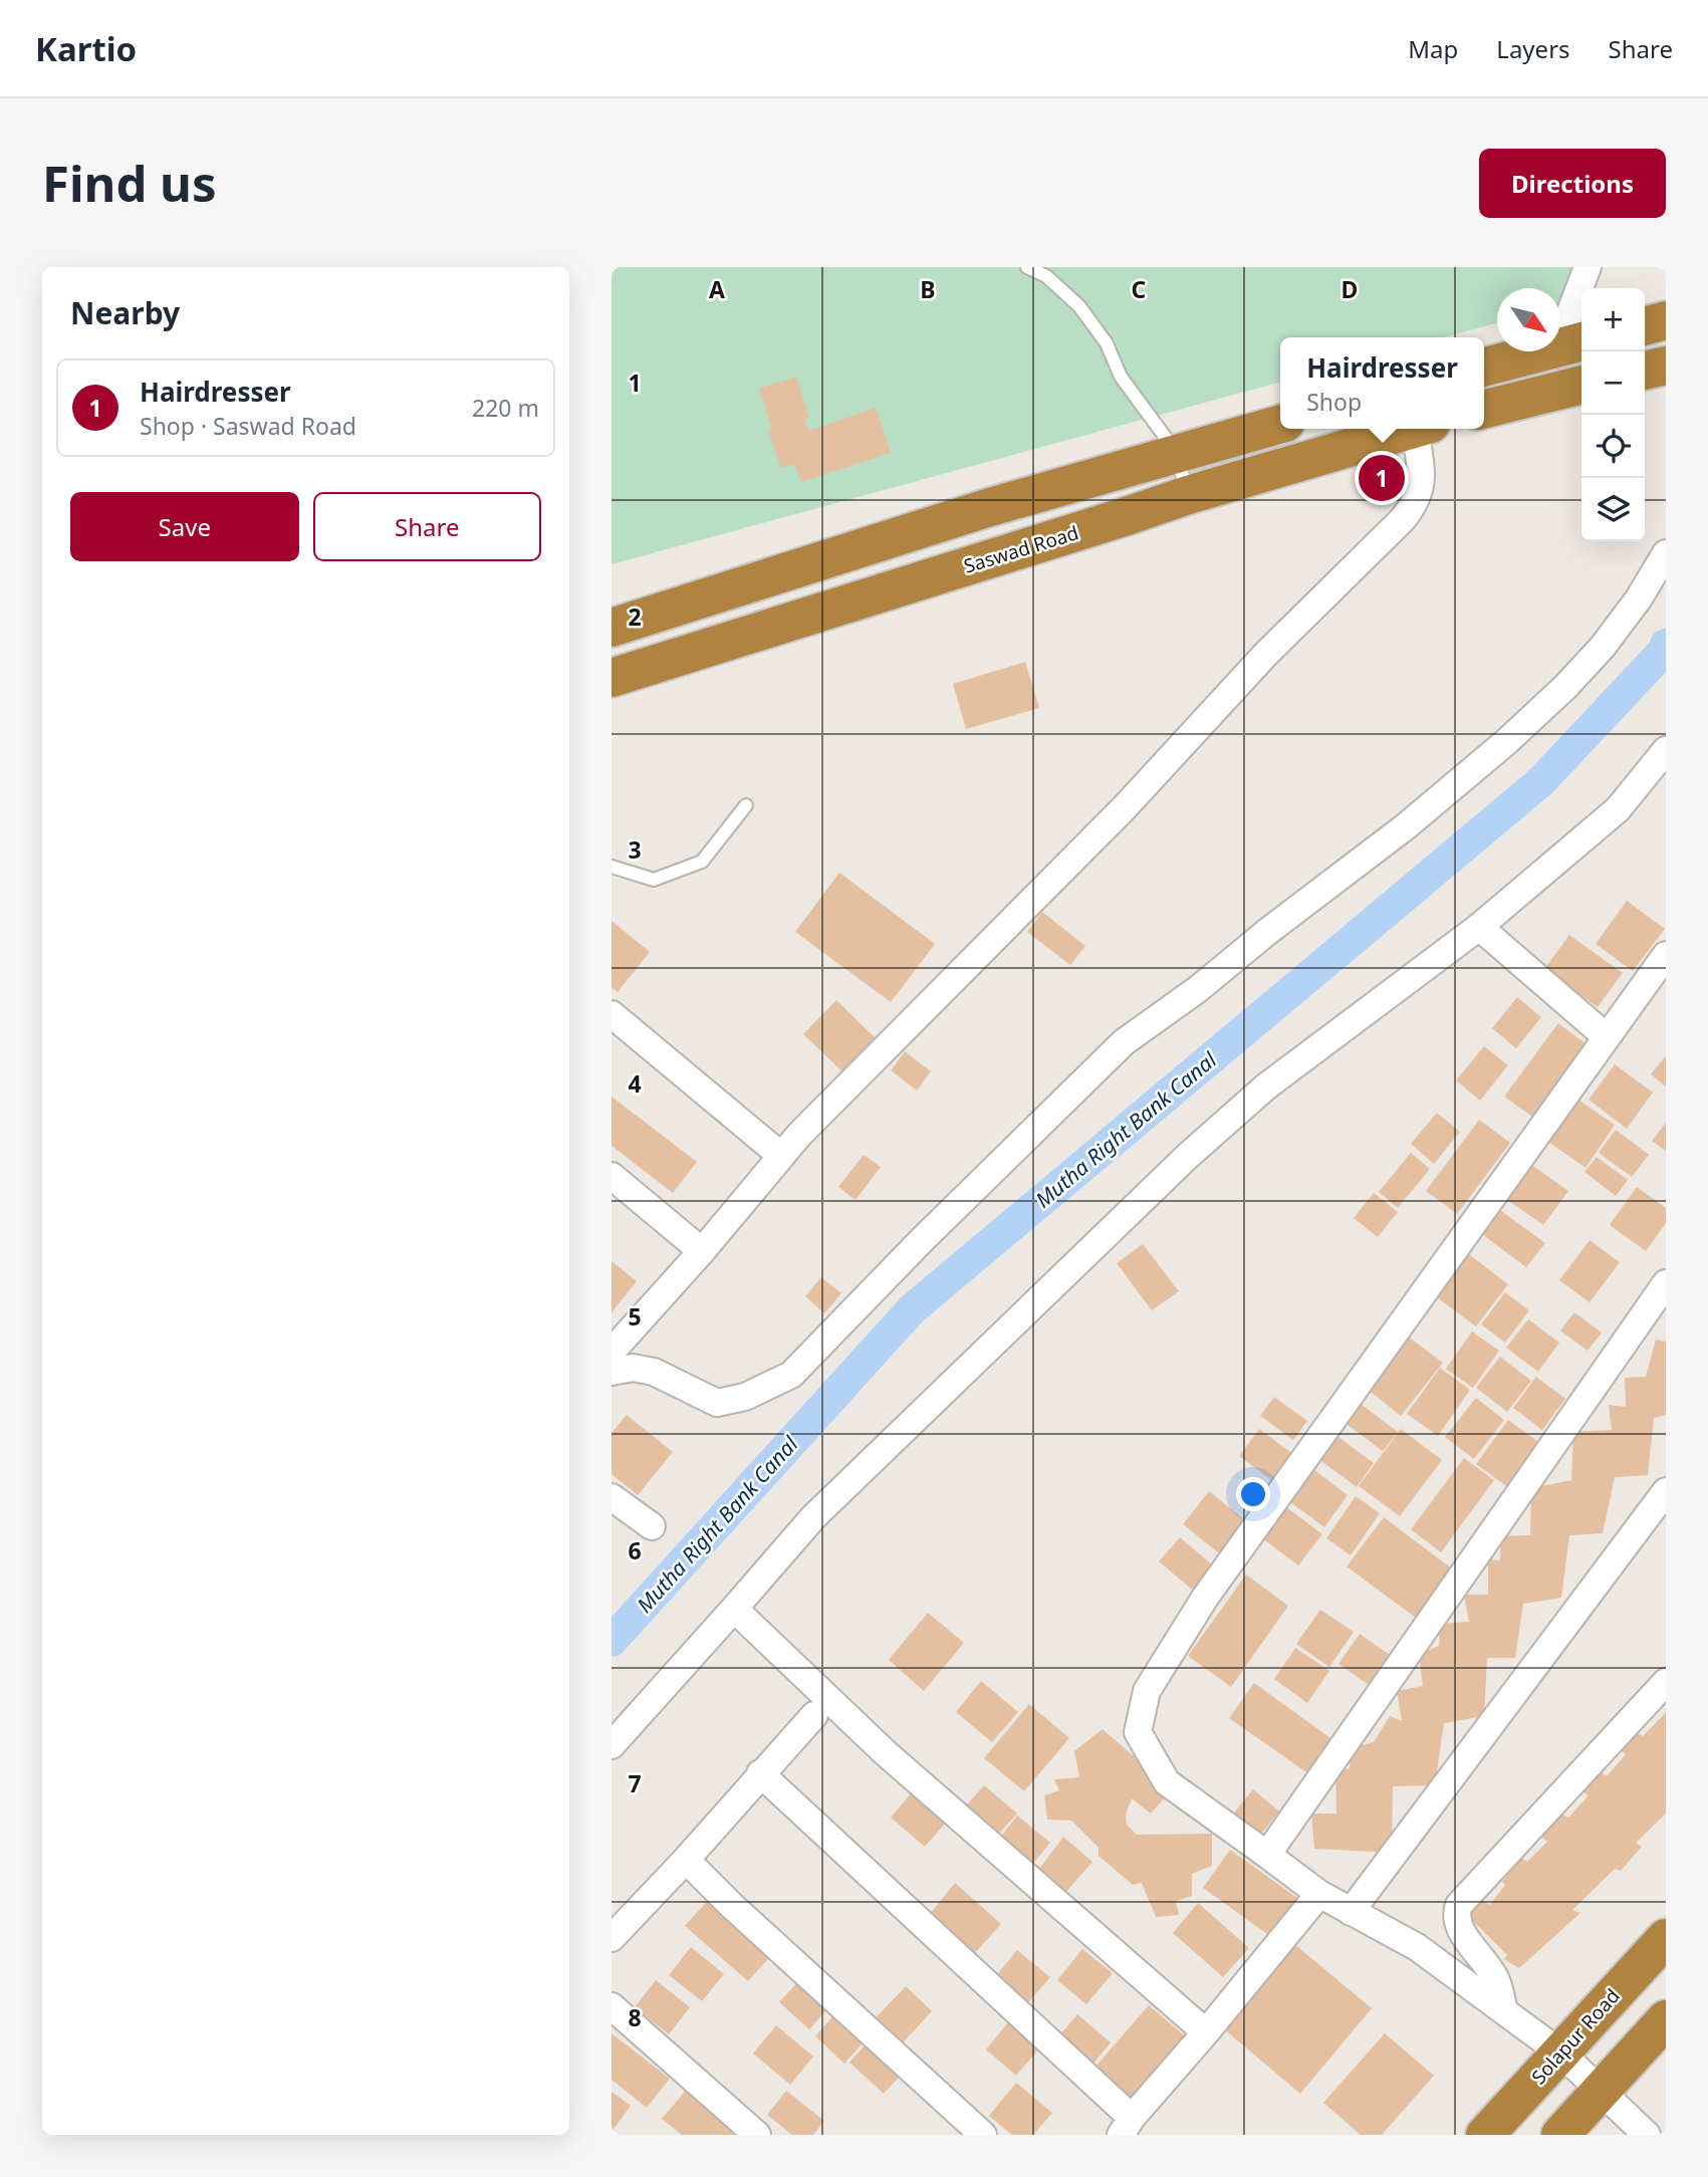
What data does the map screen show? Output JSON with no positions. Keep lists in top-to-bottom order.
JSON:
{
  "streets": {
    "highway": ["Saswad Road", "Solapur Road"]
  },
  "water": ["Mutha Right Bank Canal"],
  "north": "bottom right",
  "page": {
    "header": "Kartio",
    "nav": ["Map", "Layers", "Share"],
    "buttons": [
      "Directions",
      ["Save", "Share"]
    ],
    "title": "Find us",
    "heading": "Nearby",
    "map_buttons": ["+", "−"],
    "popup": ["Hairdresser", "Shop"],
    "list": [
      {
        "mark": "1",
        "name": "Hairdresser",
        "note": "Shop · Saswad Road",
        "value": "220 m"
      }
    ],
    "pins": "1"
  },
  "grid": {
    "columns": [
      "A",
      "B",
      "C",
      "D"
    ],
    "rows": [
      "1",
      "2",
      "3",
      "4",
      "5",
      "6",
      "7",
      "8"
    ]
  }
}
